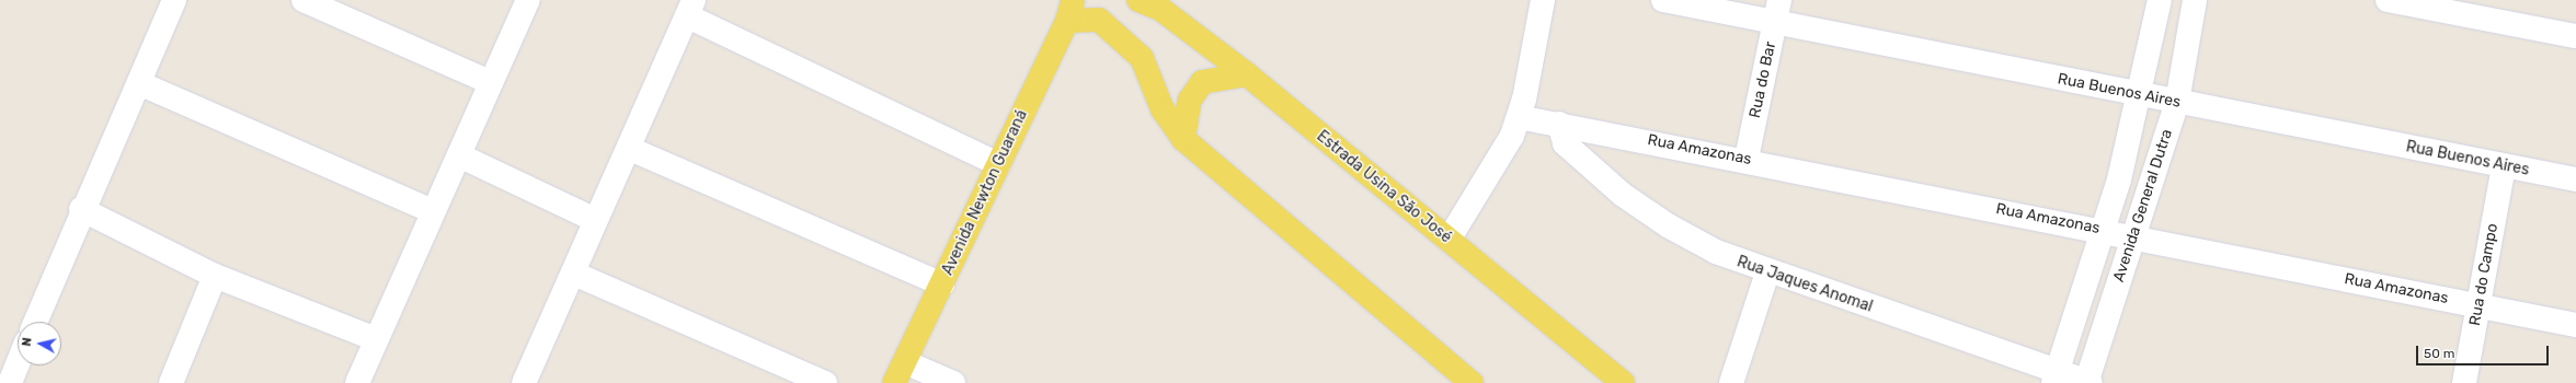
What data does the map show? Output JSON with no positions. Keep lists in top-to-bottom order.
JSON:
{
  "streets": {
    "main road": ["Estrada Usina São José", "Avenida Newton Guaraná"],
    "street": [
      "Rua do Bar",
      "Rua Buenos Aires",
      "Rua Amazonas",
      "Avenida General Dutra",
      "Rua do Campo",
      "Rua Jaques Anomal"
    ]
  },
  "crossings": [
    ["Rua do Bar", "Rua Buenos Aires"],
    ["Rua do Bar", "Rua Amazonas"],
    ["Rua Buenos Aires", "Avenida General Dutra"],
    ["Rua Buenos Aires", "Rua do Campo"],
    ["Rua Amazonas", "Avenida General Dutra"],
    ["Rua Amazonas", "Rua do Campo"],
    ["Rua Amazonas", "Rua Jaques Anomal"],
    ["Avenida General Dutra", "Rua Jaques Anomal"]
  ],
  "scale_bar": "50 m",
  "north": "left"
}
